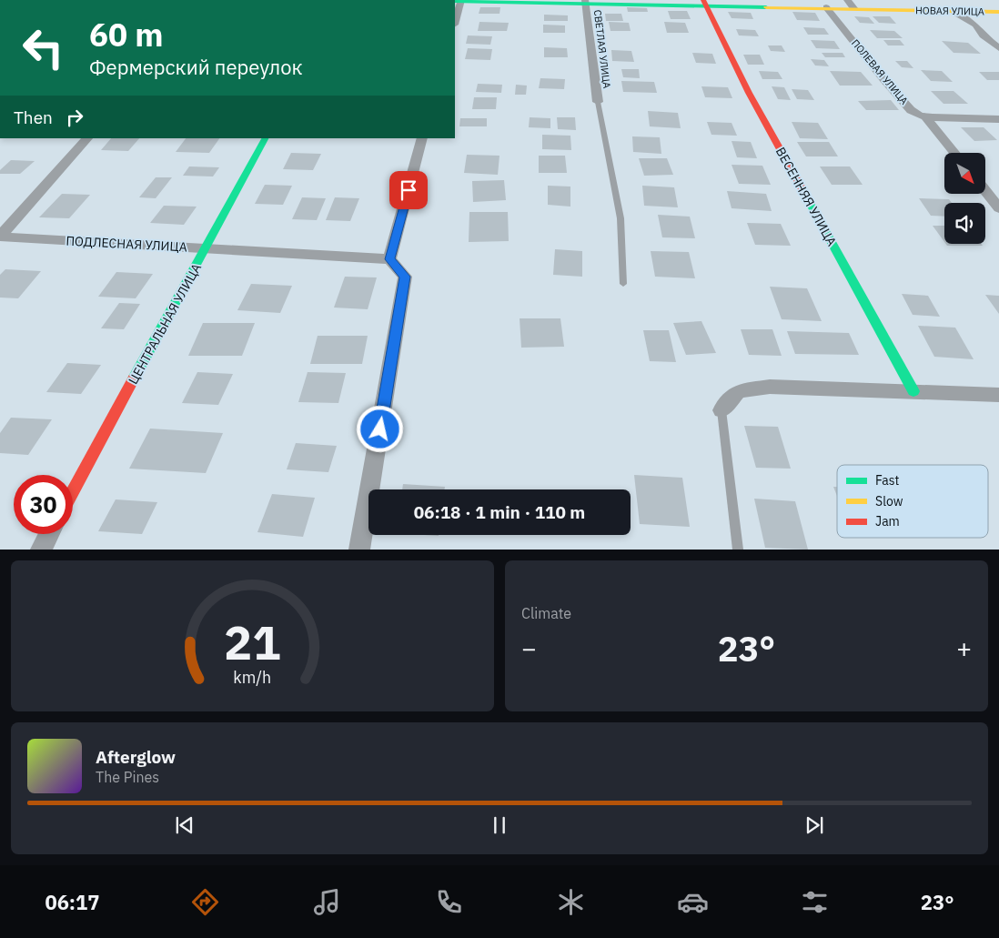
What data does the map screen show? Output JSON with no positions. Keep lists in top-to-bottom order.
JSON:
{
  "streets": {
    "street": [
      "НОВАЯ УЛИЦА",
      "СВЕТЛАЯ УЛИЦА",
      "ПОЛЕВАЯ УЛИЦА",
      "ВЕСЕННЯЯ УЛИЦА",
      "ПОДЛЕСНАЯ УЛИЦА",
      "ЦЕНТРАЛЬНАЯ УЛИЦА"
    ]
  },
  "crossings": [
    ["НОВАЯ УЛИЦА", "СВЕТЛАЯ УЛИЦА"],
    ["НОВАЯ УЛИЦА", "ПОЛЕВАЯ УЛИЦА"],
    ["НОВАЯ УЛИЦА", "ВЕСЕННЯЯ УЛИЦА"],
    ["ПОДЛЕСНАЯ УЛИЦА", "ЦЕНТРАЛЬНАЯ УЛИЦА"]
  ],
  "legend": ["Fast", "Slow", "Jam"],
  "north": "bottom right",
  "page": {
    "turn": ["60 m", "Фермерский переулок"],
    "then": "Then",
    "limit": "30",
    "trip": "06:18 · 1 min · 110 m",
    "tile": "Climate",
    "heat": ["−", "23°", "+"],
    "song": ["Afterglow", "The Pines"],
    "tabs": ["06:17", "23°"],
    "gauge": ["21", "km/h"]
  }
}
